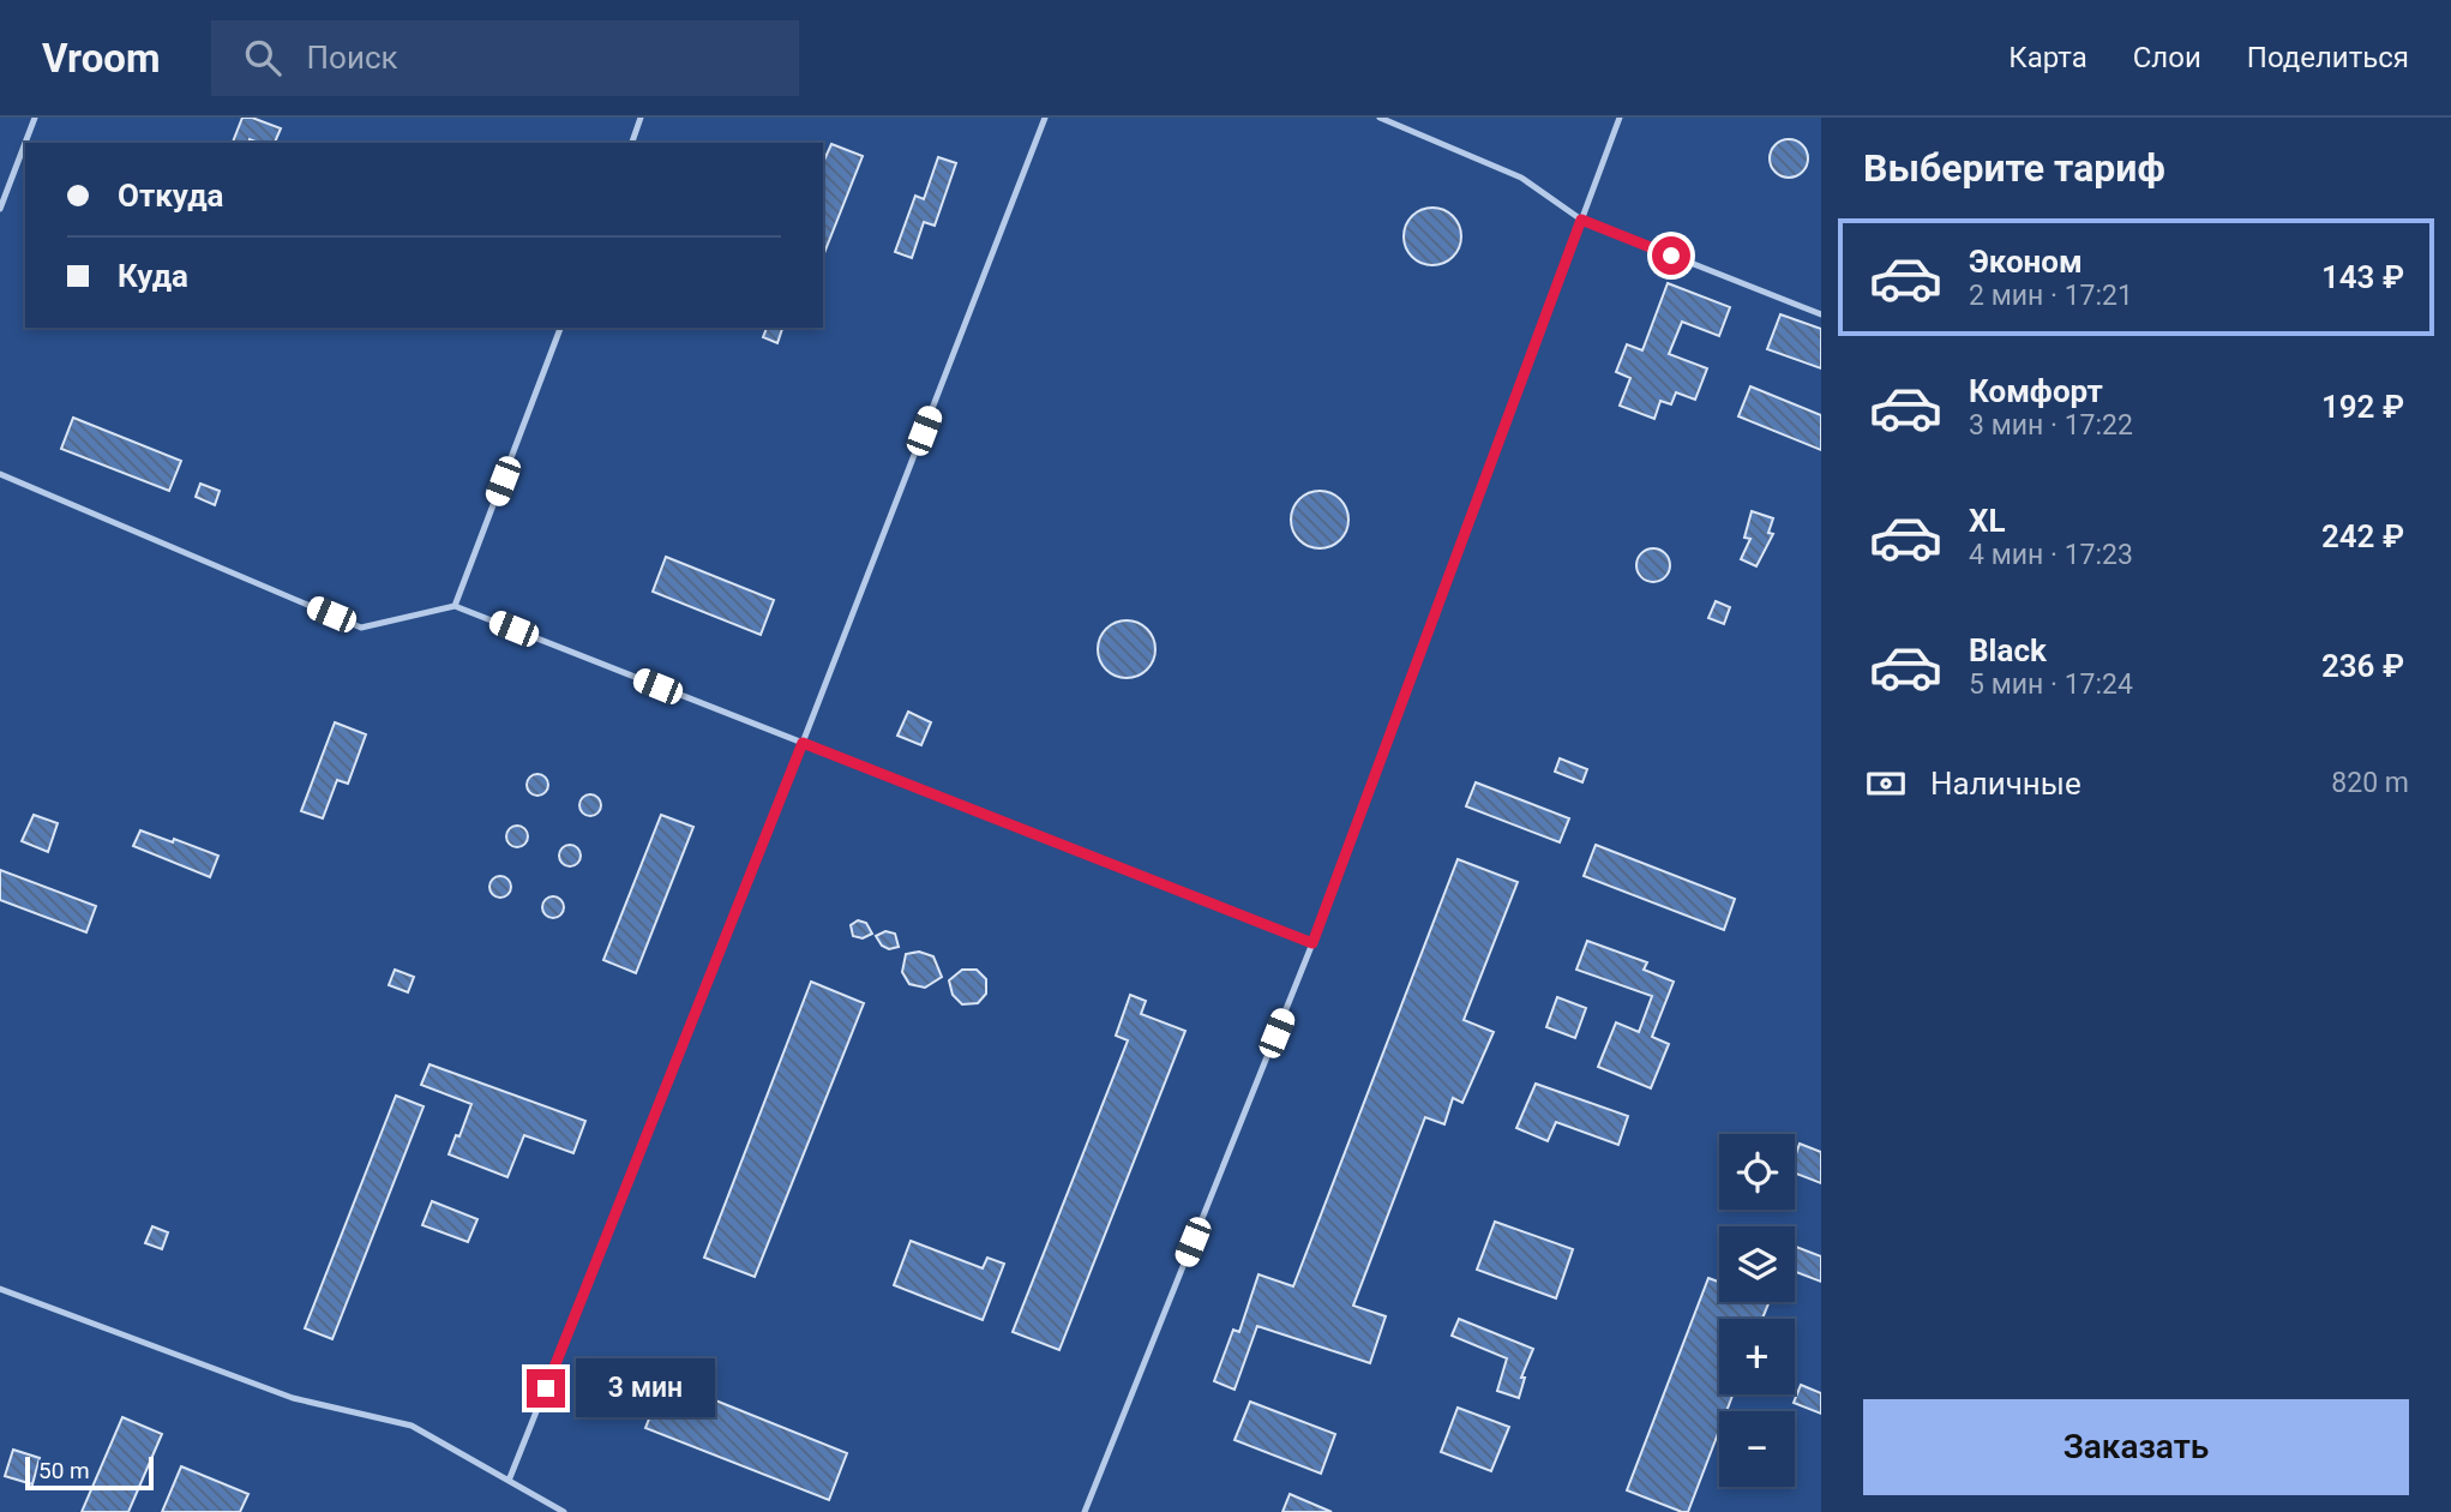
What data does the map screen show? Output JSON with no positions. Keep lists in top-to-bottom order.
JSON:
{
  "scale_bar": "50 m",
  "page": {
    "header": "Vroom",
    "search": "Поиск",
    "nav": ["Карта", "Слои", "Поделиться"],
    "heading": "Выберите тариф",
    "banner": ["Откуда", "Куда"],
    "list": [
      {
        "name": "Эконом",
        "note": "2 мин · 17:21",
        "value": "143 ₽"
      },
      {
        "name": "Комфорт",
        "note": "3 мин · 17:22",
        "value": "192 ₽"
      },
      {
        "name": "XL",
        "note": "4 мин · 17:23",
        "value": "242 ₽"
      },
      {
        "name": "Black",
        "note": "5 мин · 17:24",
        "value": "236 ₽"
      }
    ],
    "pay": ["Наличные", "820 m"],
    "map_buttons": ["+", "−"],
    "bubble": "3 мин",
    "buttons": "Заказать",
    "scale": "50 m"
  }
}
